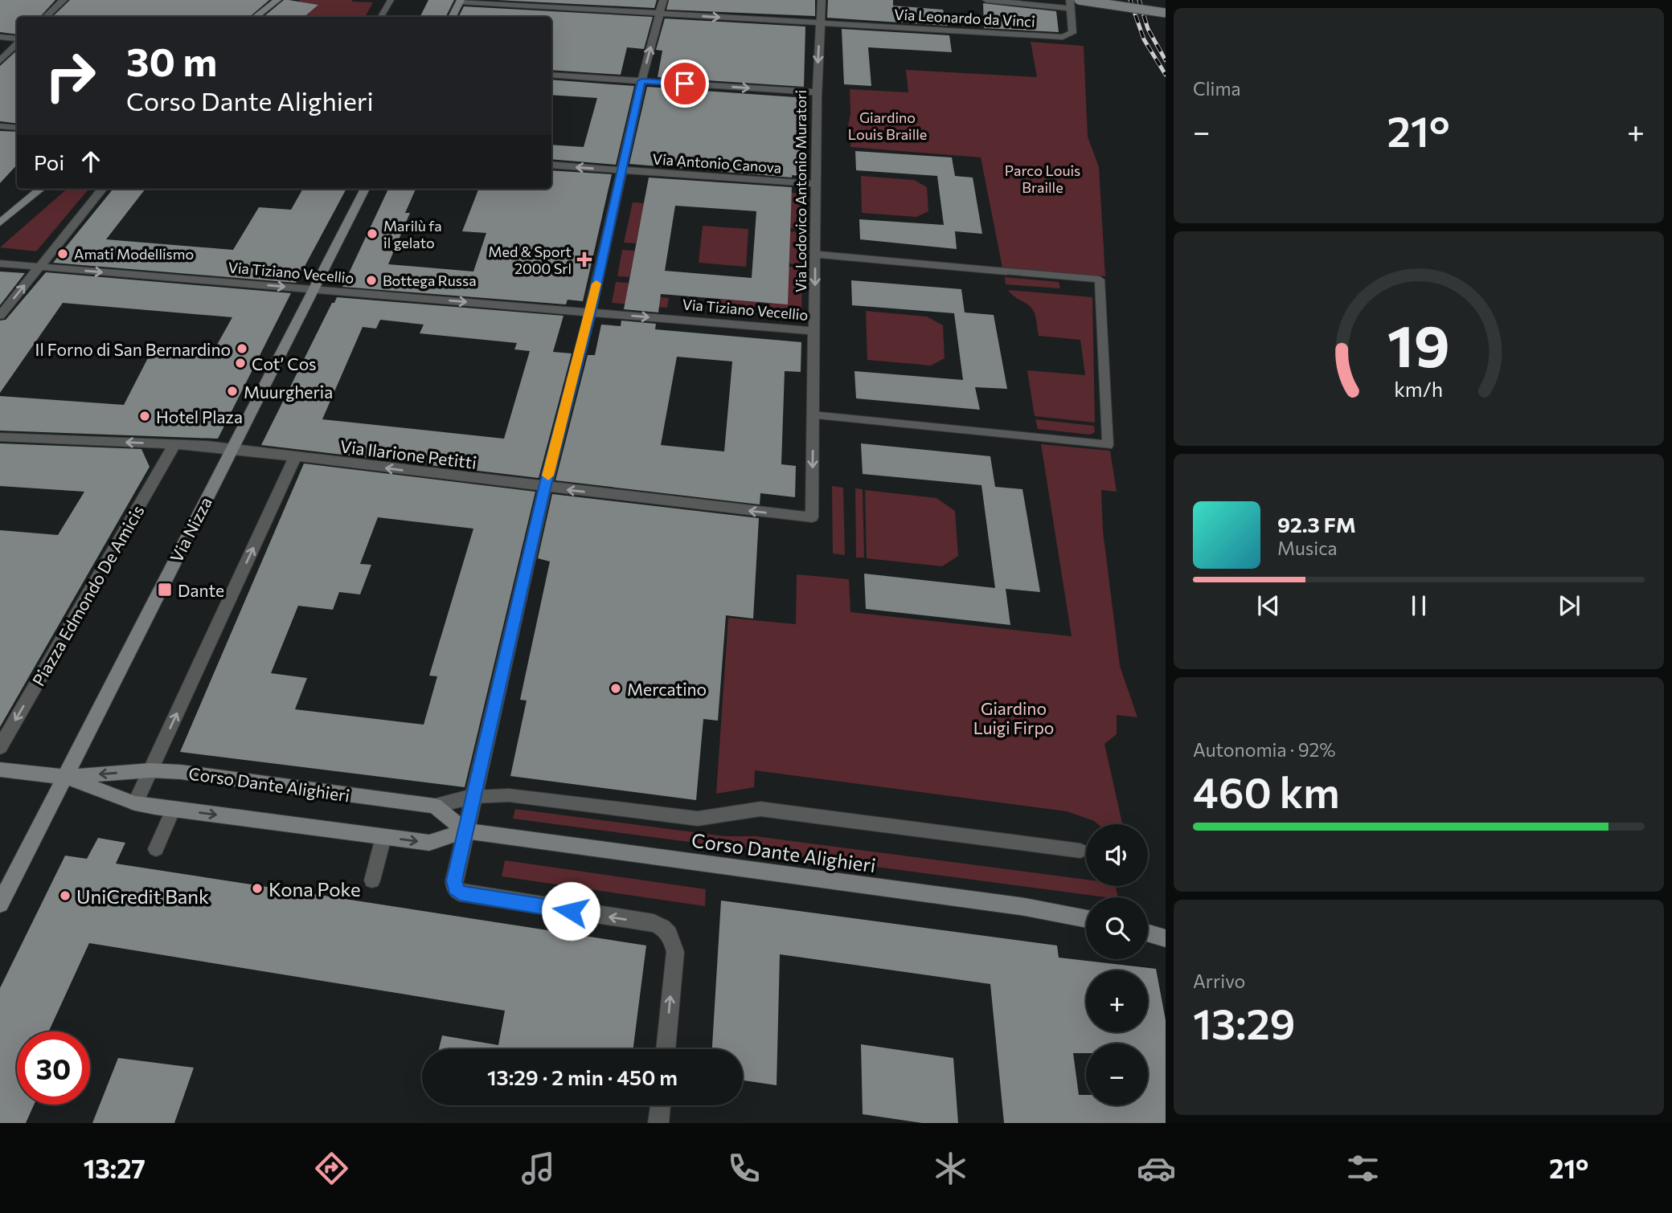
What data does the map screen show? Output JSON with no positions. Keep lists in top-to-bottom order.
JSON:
{
  "streets": {
    "street": [
      "Via Leonardo da Vinci",
      "Via Antonio Canova",
      "Via Lodovico Antonio Muratori",
      "Via Tiziano Vecellio",
      "Via Ilarione Petitti",
      "Via Nizza",
      "Piazza Edmondo De Amicis",
      "Corso Dante Alighieri"
    ]
  },
  "crossings": [
    ["Via Leonardo da Vinci", "Via Lodovico Antonio Muratori"],
    ["Via Antonio Canova", "Via Lodovico Antonio Muratori"],
    ["Via Lodovico Antonio Muratori", "Via Tiziano Vecellio"],
    ["Via Lodovico Antonio Muratori", "Via Ilarione Petitti"],
    ["Via Tiziano Vecellio", "Via Nizza"],
    ["Via Ilarione Petitti", "Via Nizza"],
    ["Via Ilarione Petitti", "Piazza Edmondo De Amicis"],
    ["Via Nizza", "Corso Dante Alighieri"]
  ],
  "one_way": ["Via Lodovico Antonio Muratori", "Via Tiziano Vecellio", "Via Ilarione Petitti"],
  "parks": ["Giardino Louis Braille", "Parco Louis Braille", "Giardino Luigi Firpo"],
  "places": {
    "other": [
      "Marilù fa il gelato",
      "Amati Modellismo",
      "Bottega Russa",
      "Il Forno di San Bernardino",
      "Cot’ Cos",
      "Muurgheria",
      "Hotel Plaza",
      "Mercatino",
      "Kona Poke",
      "UniCredit Bank"
    ],
    "health": ["Med & Sport 2000 Srl"],
    "transit": ["Dante"]
  },
  "page": {
    "tile": [
      "Clima",
      ["Autonomia · 92%", "460 km"],
      ["Arrivo", "13:29"]
    ],
    "turn": ["30 m", "Corso Dante Alighieri"],
    "heat": ["−", "21°", "+"],
    "then": "Poi",
    "song": ["92.3 FM", "Musica"],
    "map_buttons": ["+", "−"],
    "limit": "30",
    "trip": "13:29 · 2 min · 450 m",
    "tabs": ["13:27", "21°"],
    "gauge": ["19", "km/h"]
  }
}
